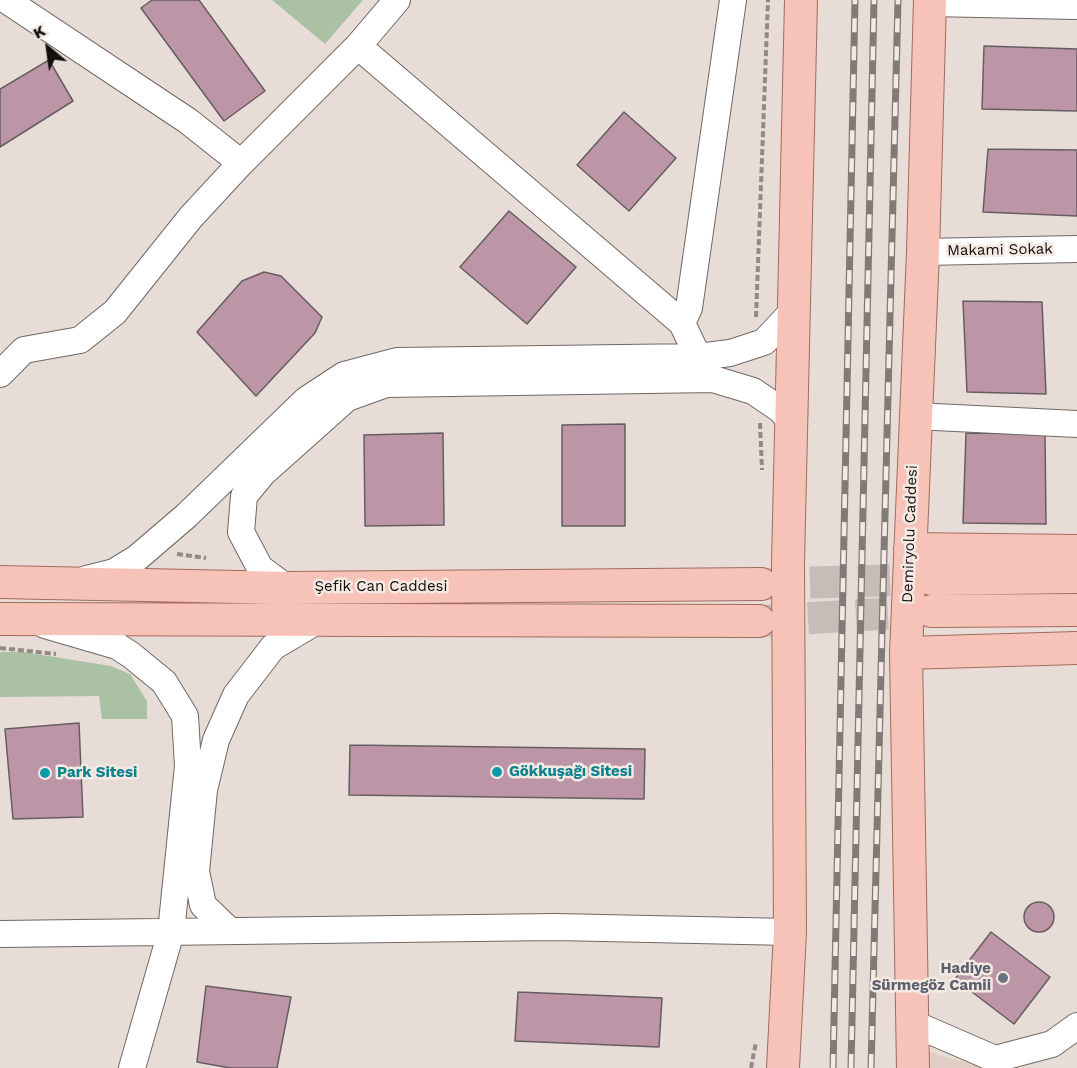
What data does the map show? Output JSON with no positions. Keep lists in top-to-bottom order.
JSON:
{
  "streets": {
    "main road": ["Demiryolu Caddesi", "Şefik Can Caddesi"],
    "street": ["Makami Sokak"]
  },
  "crossings": [
    ["Makami Sokak", "Demiryolu Caddesi"]
  ],
  "places": ["Gökkuşağı Sitesi", "Park Sitesi", "Hadiye Sürmegöz Camii"],
  "north": "top left"
}
